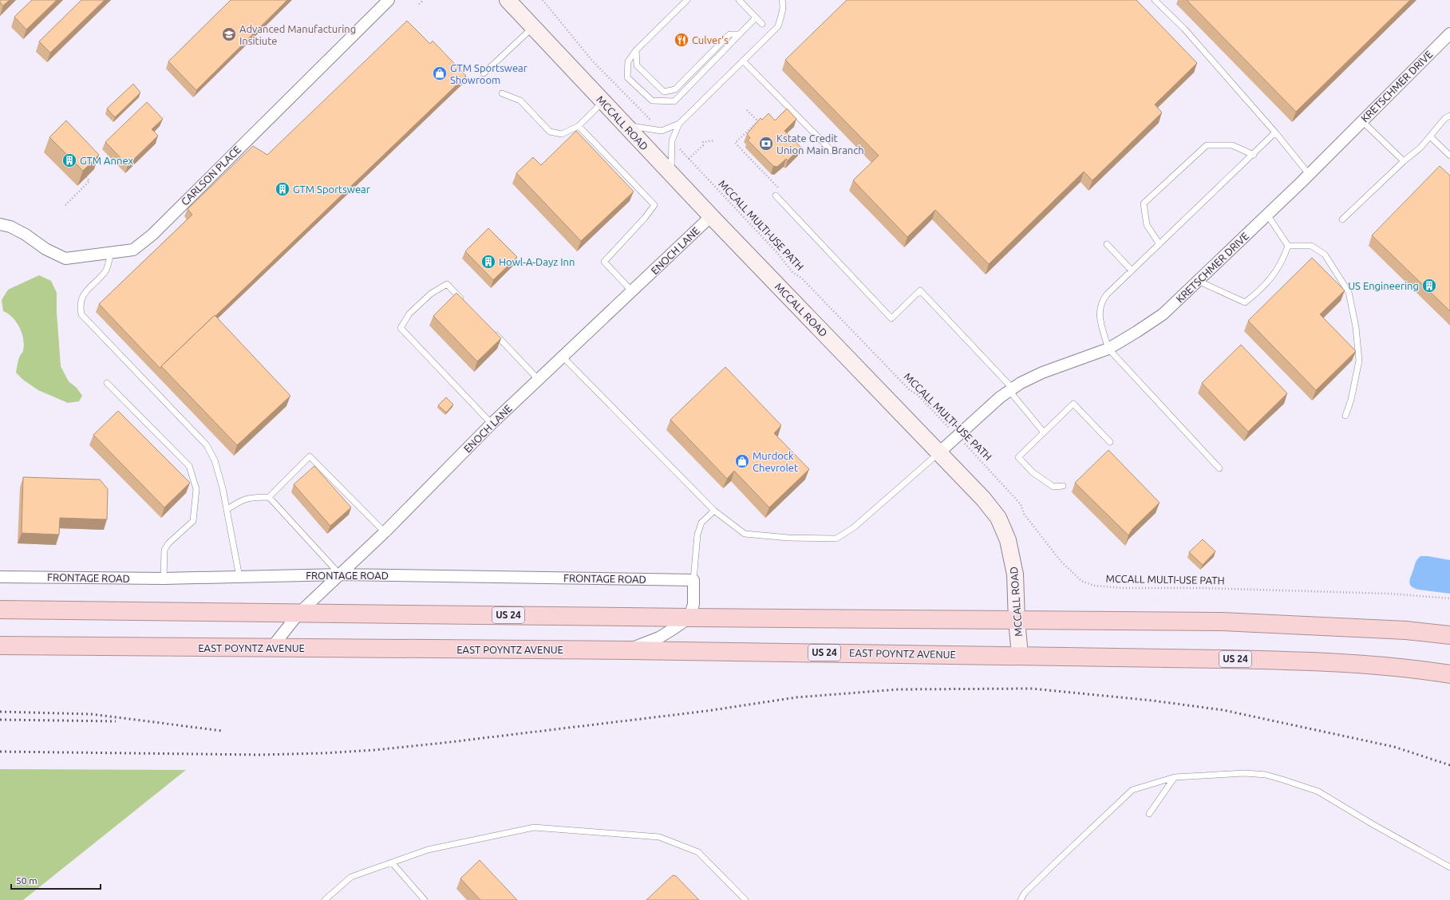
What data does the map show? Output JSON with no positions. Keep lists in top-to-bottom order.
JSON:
{
  "streets": {
    "highway": ["US 24", "EAST POYNTZ AVENUE"],
    "main road": ["MCCALL ROAD"],
    "street": [
      "KRETSCHMER DRIVE",
      "CARLSON PLACE",
      "ENOCH LANE",
      "FRONTAGE ROAD"
    ],
    "path": ["MCCALL MULTI-USE PATH"]
  },
  "crossings": [
    ["KRETSCHMER DRIVE", "MCCALL ROAD"],
    ["KRETSCHMER DRIVE", "MCCALL MULTI-USE PATH"],
    ["MCCALL ROAD", "ENOCH LANE"],
    ["MCCALL ROAD", "US 24"],
    ["MCCALL ROAD", "EAST POYNTZ AVENUE"],
    ["ENOCH LANE", "FRONTAGE ROAD"],
    ["ENOCH LANE", "US 24"],
    ["ENOCH LANE", "EAST POYNTZ AVENUE"],
    ["US 24", "EAST POYNTZ AVENUE"]
  ],
  "places": {
    "school or university": ["Advanced Manufacturing Insitiute"],
    "restaurant": ["Culver's"],
    "shop": ["GTM Sportswear Showroom", "Murdock Chevrolet"],
    "bank": ["Kstate Credit Union Main Branch"],
    "building": [
      "GTM Annex",
      "GTM Sportswear",
      "Howl-A-Dayz Inn",
      "US Engineering"
    ]
  },
  "scale_bar": "50 m"
}
